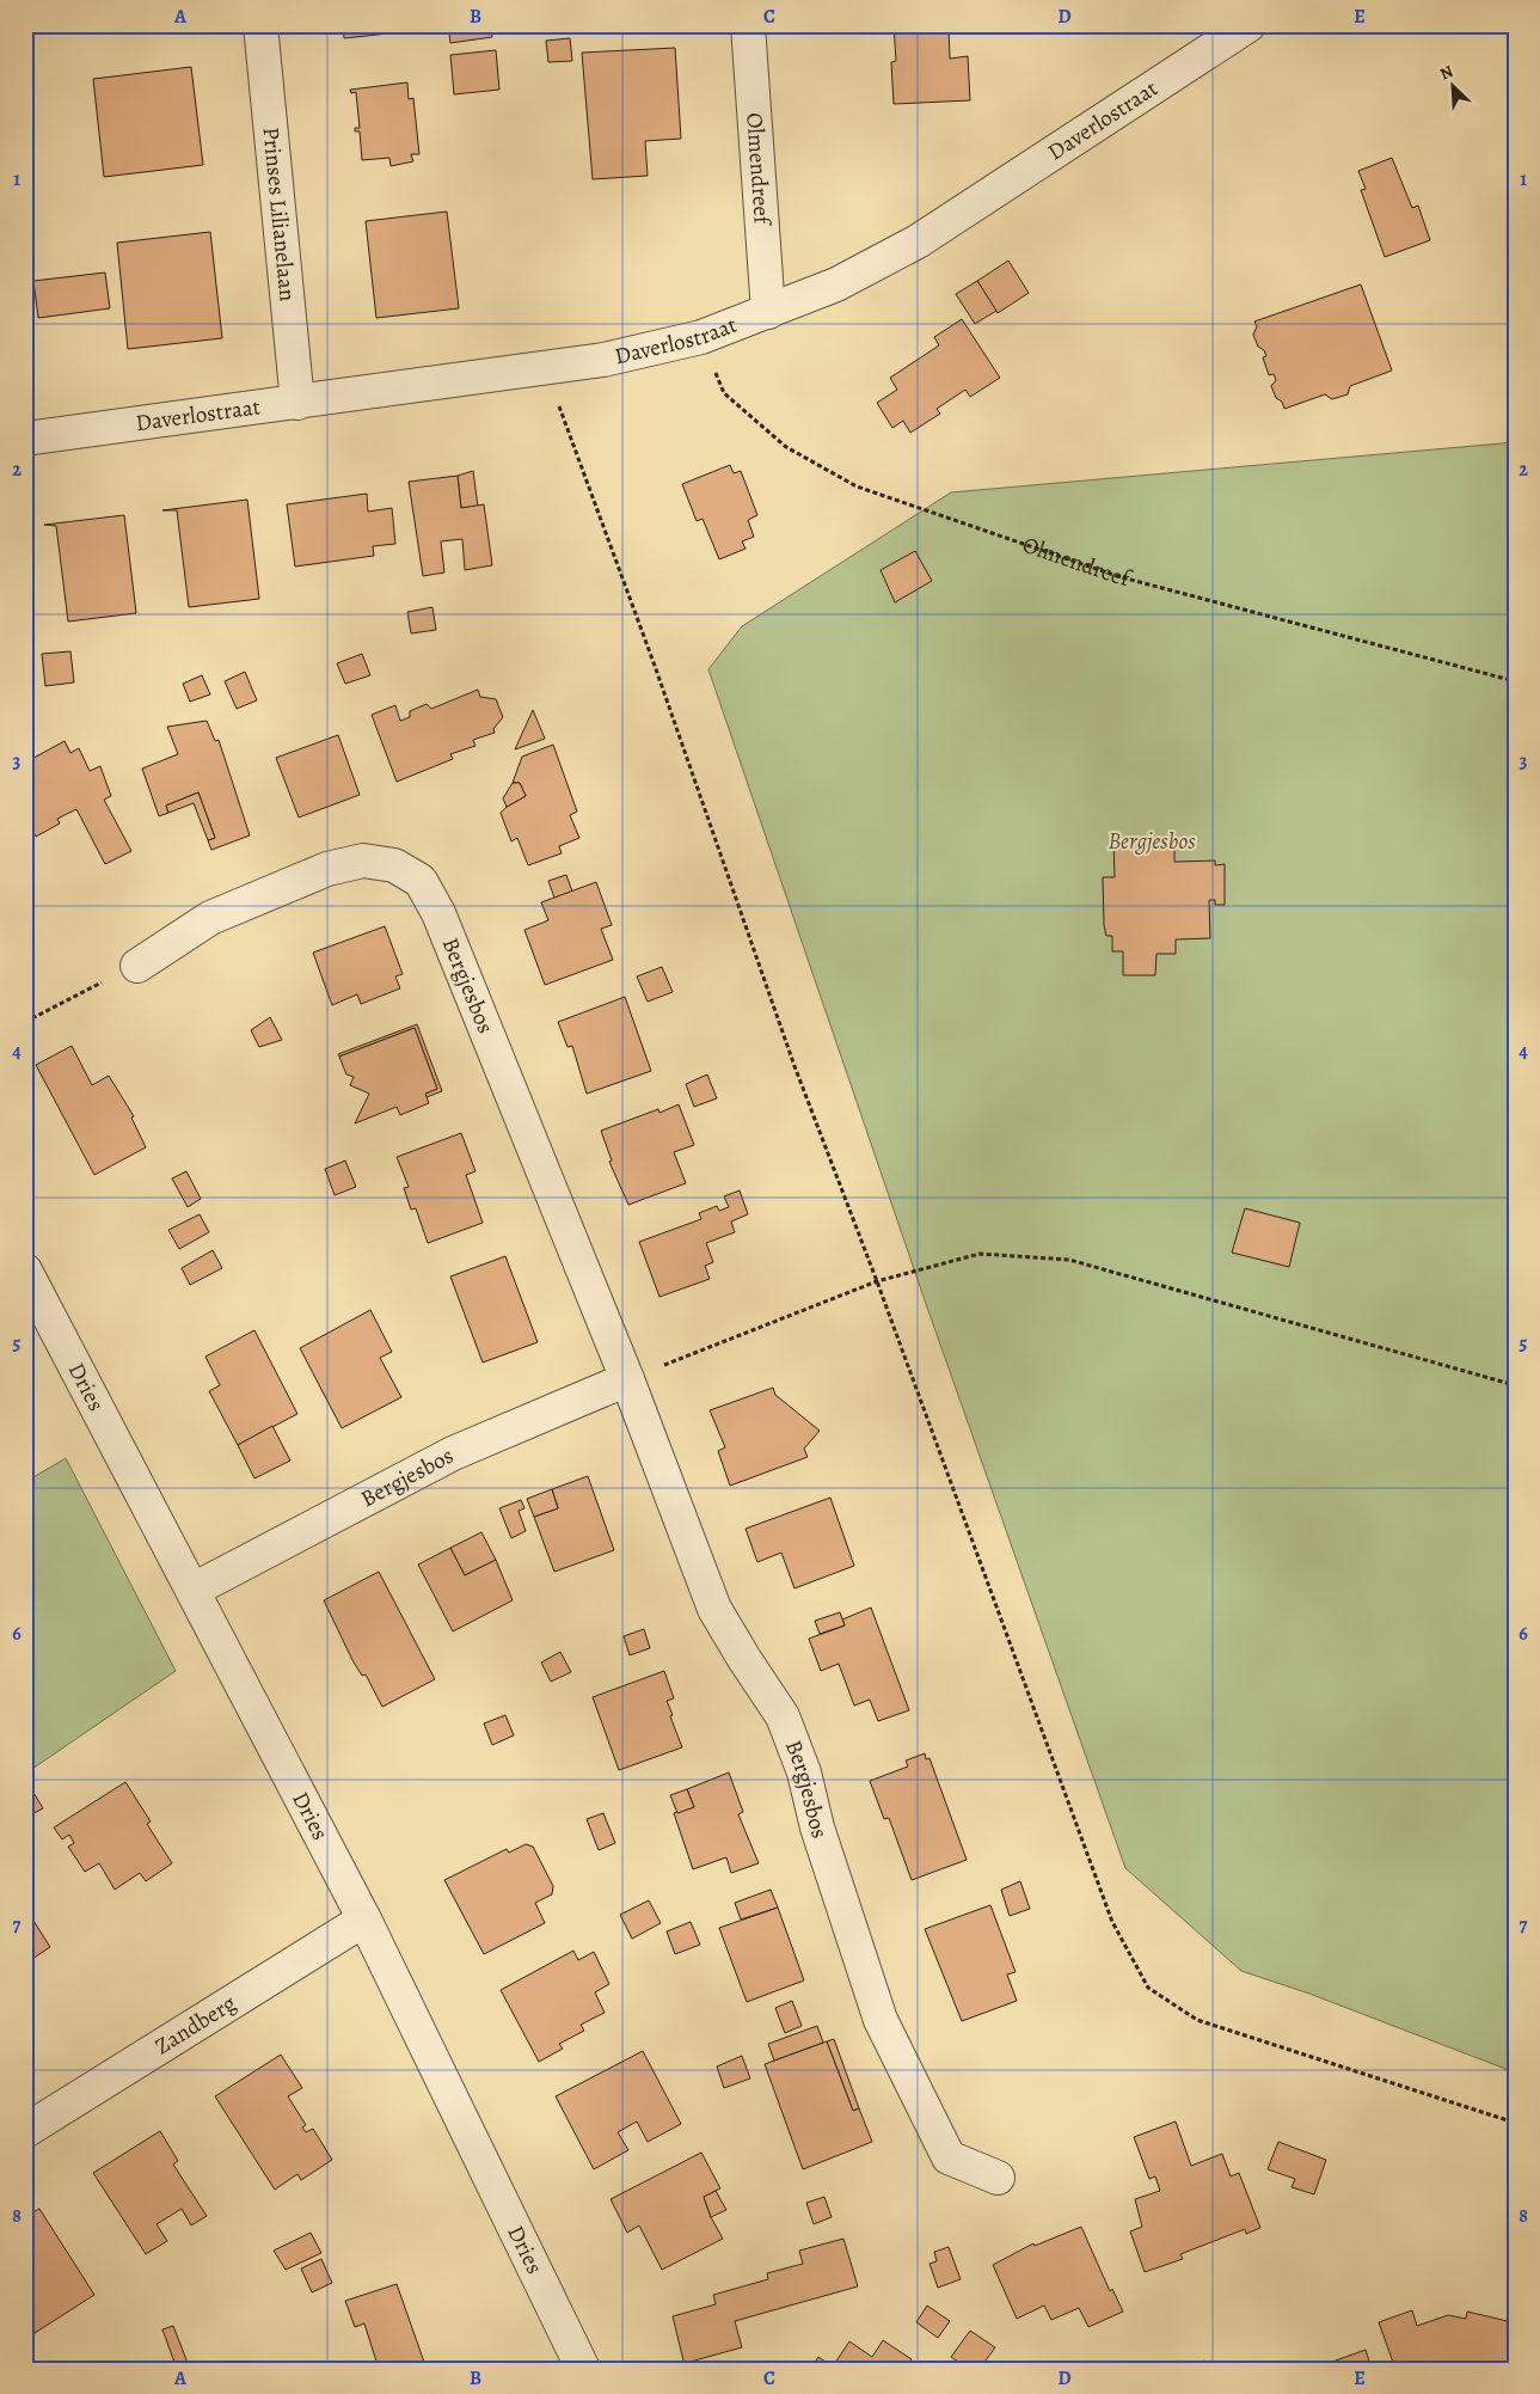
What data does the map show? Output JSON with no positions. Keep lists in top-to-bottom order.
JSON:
{
  "streets": {
    "street": [
      "Daverlostraat",
      "Olmendreef",
      "Prinses Lilianelaan",
      "Bergjesbos",
      "Dries",
      "Zandberg"
    ]
  },
  "crossings": [
    ["Daverlostraat", "Olmendreef"],
    ["Daverlostraat", "Prinses Lilianelaan"],
    ["Bergjesbos", "Dries"],
    ["Dries", "Zandberg"]
  ],
  "parks": ["Bergjesbos"],
  "north": "top left",
  "grid": {
    "columns": [
      "A",
      "B",
      "C",
      "D",
      "E"
    ],
    "rows": [
      "1",
      "2",
      "3",
      "4",
      "5",
      "6",
      "7",
      "8"
    ]
  }
}
